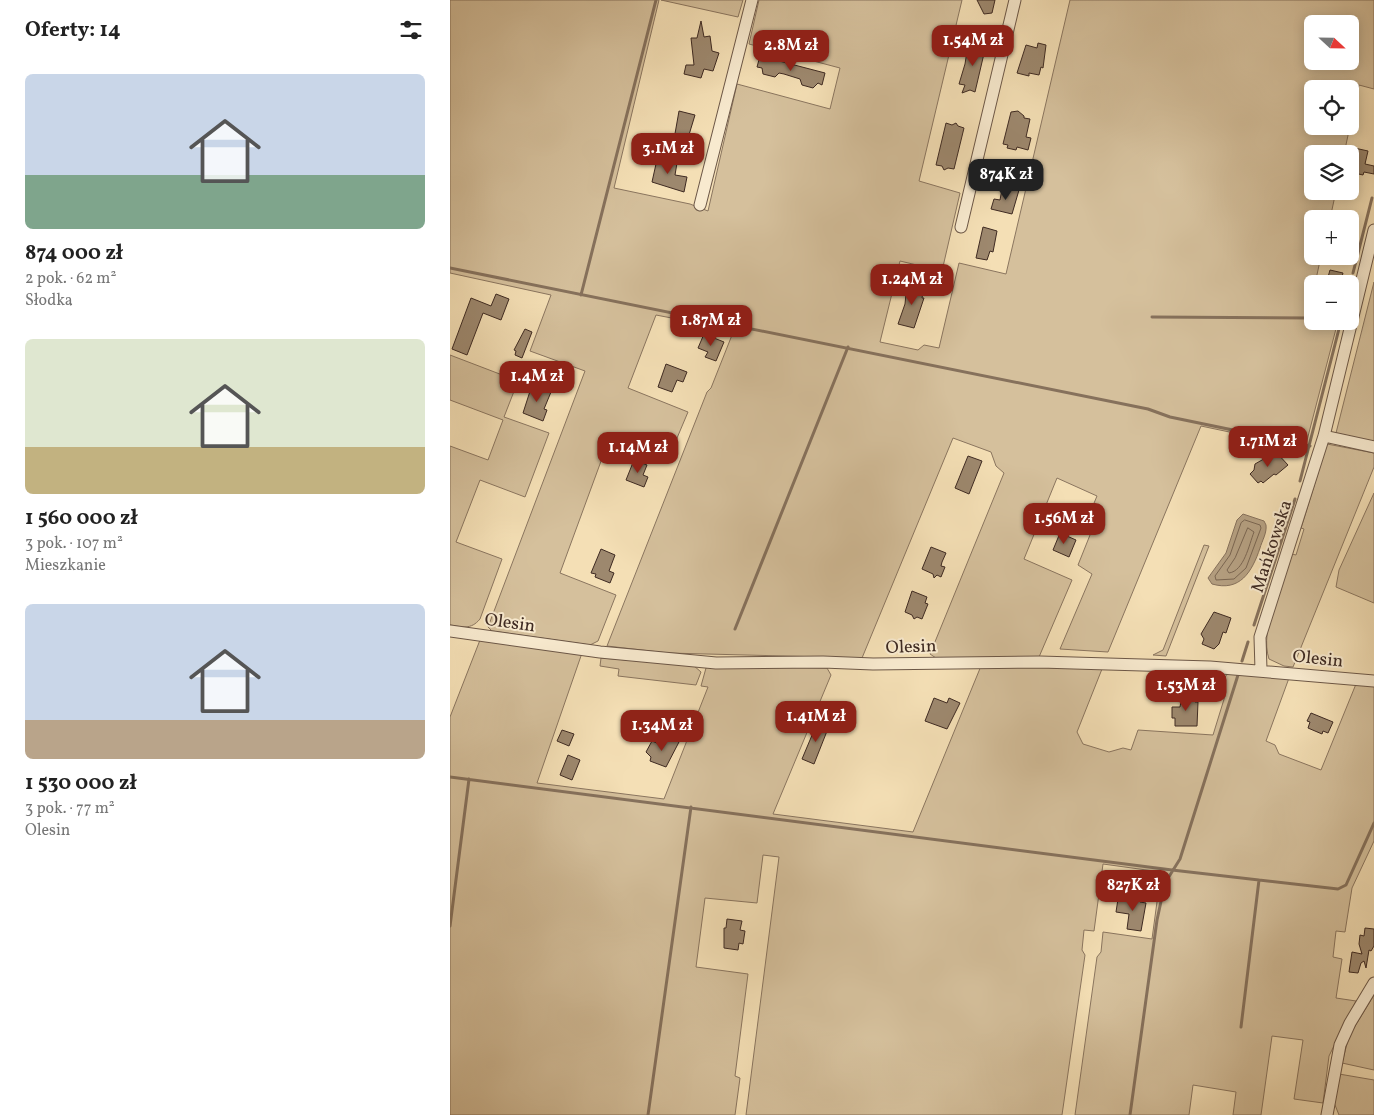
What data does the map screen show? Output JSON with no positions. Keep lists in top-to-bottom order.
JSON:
{
  "streets": {
    "street": ["Mańkowska", "Olesin"]
  },
  "crossings": [
    ["Mańkowska", "Olesin"]
  ],
  "north": "right",
  "page": {
    "heading": "Oferty: 14",
    "map_buttons": ["+", "−"],
    "price": [
      "1.54M zł",
      "2.8M zł",
      "3.1M zł",
      "874K zł",
      "1.24M zł",
      "1.87M zł",
      "1.4M zł",
      "1.71M zł",
      "1.14M zł",
      "1.56M zł",
      "1.53M zł",
      "1.41M zł",
      "1.34M zł",
      "827K zł"
    ],
    "list": [
      {
        "name": "874 000 zł",
        "note": "2 pok. · 62 m² · Słodka"
      },
      {
        "name": "1 560 000 zł",
        "note": "3 pok. · 107 m² · Mieszkanie"
      },
      {
        "name": "1 530 000 zł",
        "note": "3 pok. · 77 m² · Olesin"
      }
    ]
  }
}
